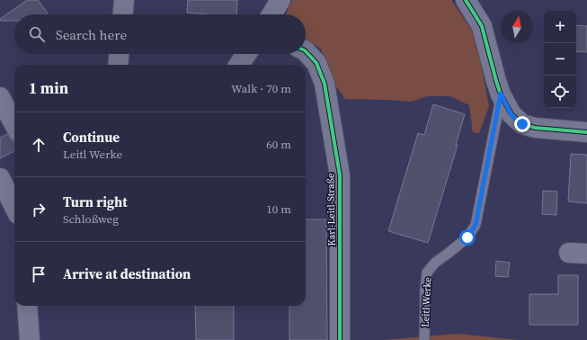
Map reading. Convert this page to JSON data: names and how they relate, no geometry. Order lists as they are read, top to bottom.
{
  "streets": {
    "street": ["Karl-Leitl-Straße"],
    "lane": ["Leitl Werke"]
  },
  "north": "top",
  "page": {
    "map_buttons": ["+", "−"],
    "search": "Search here",
    "heading": ["1 min", "Walk · 70 m"],
    "list": [
      ["Continue", "Leitl Werke", "60 m"],
      ["Turn right", "Schloßweg", "10 m"],
      "Arrive at destination"
    ]
  }
}
